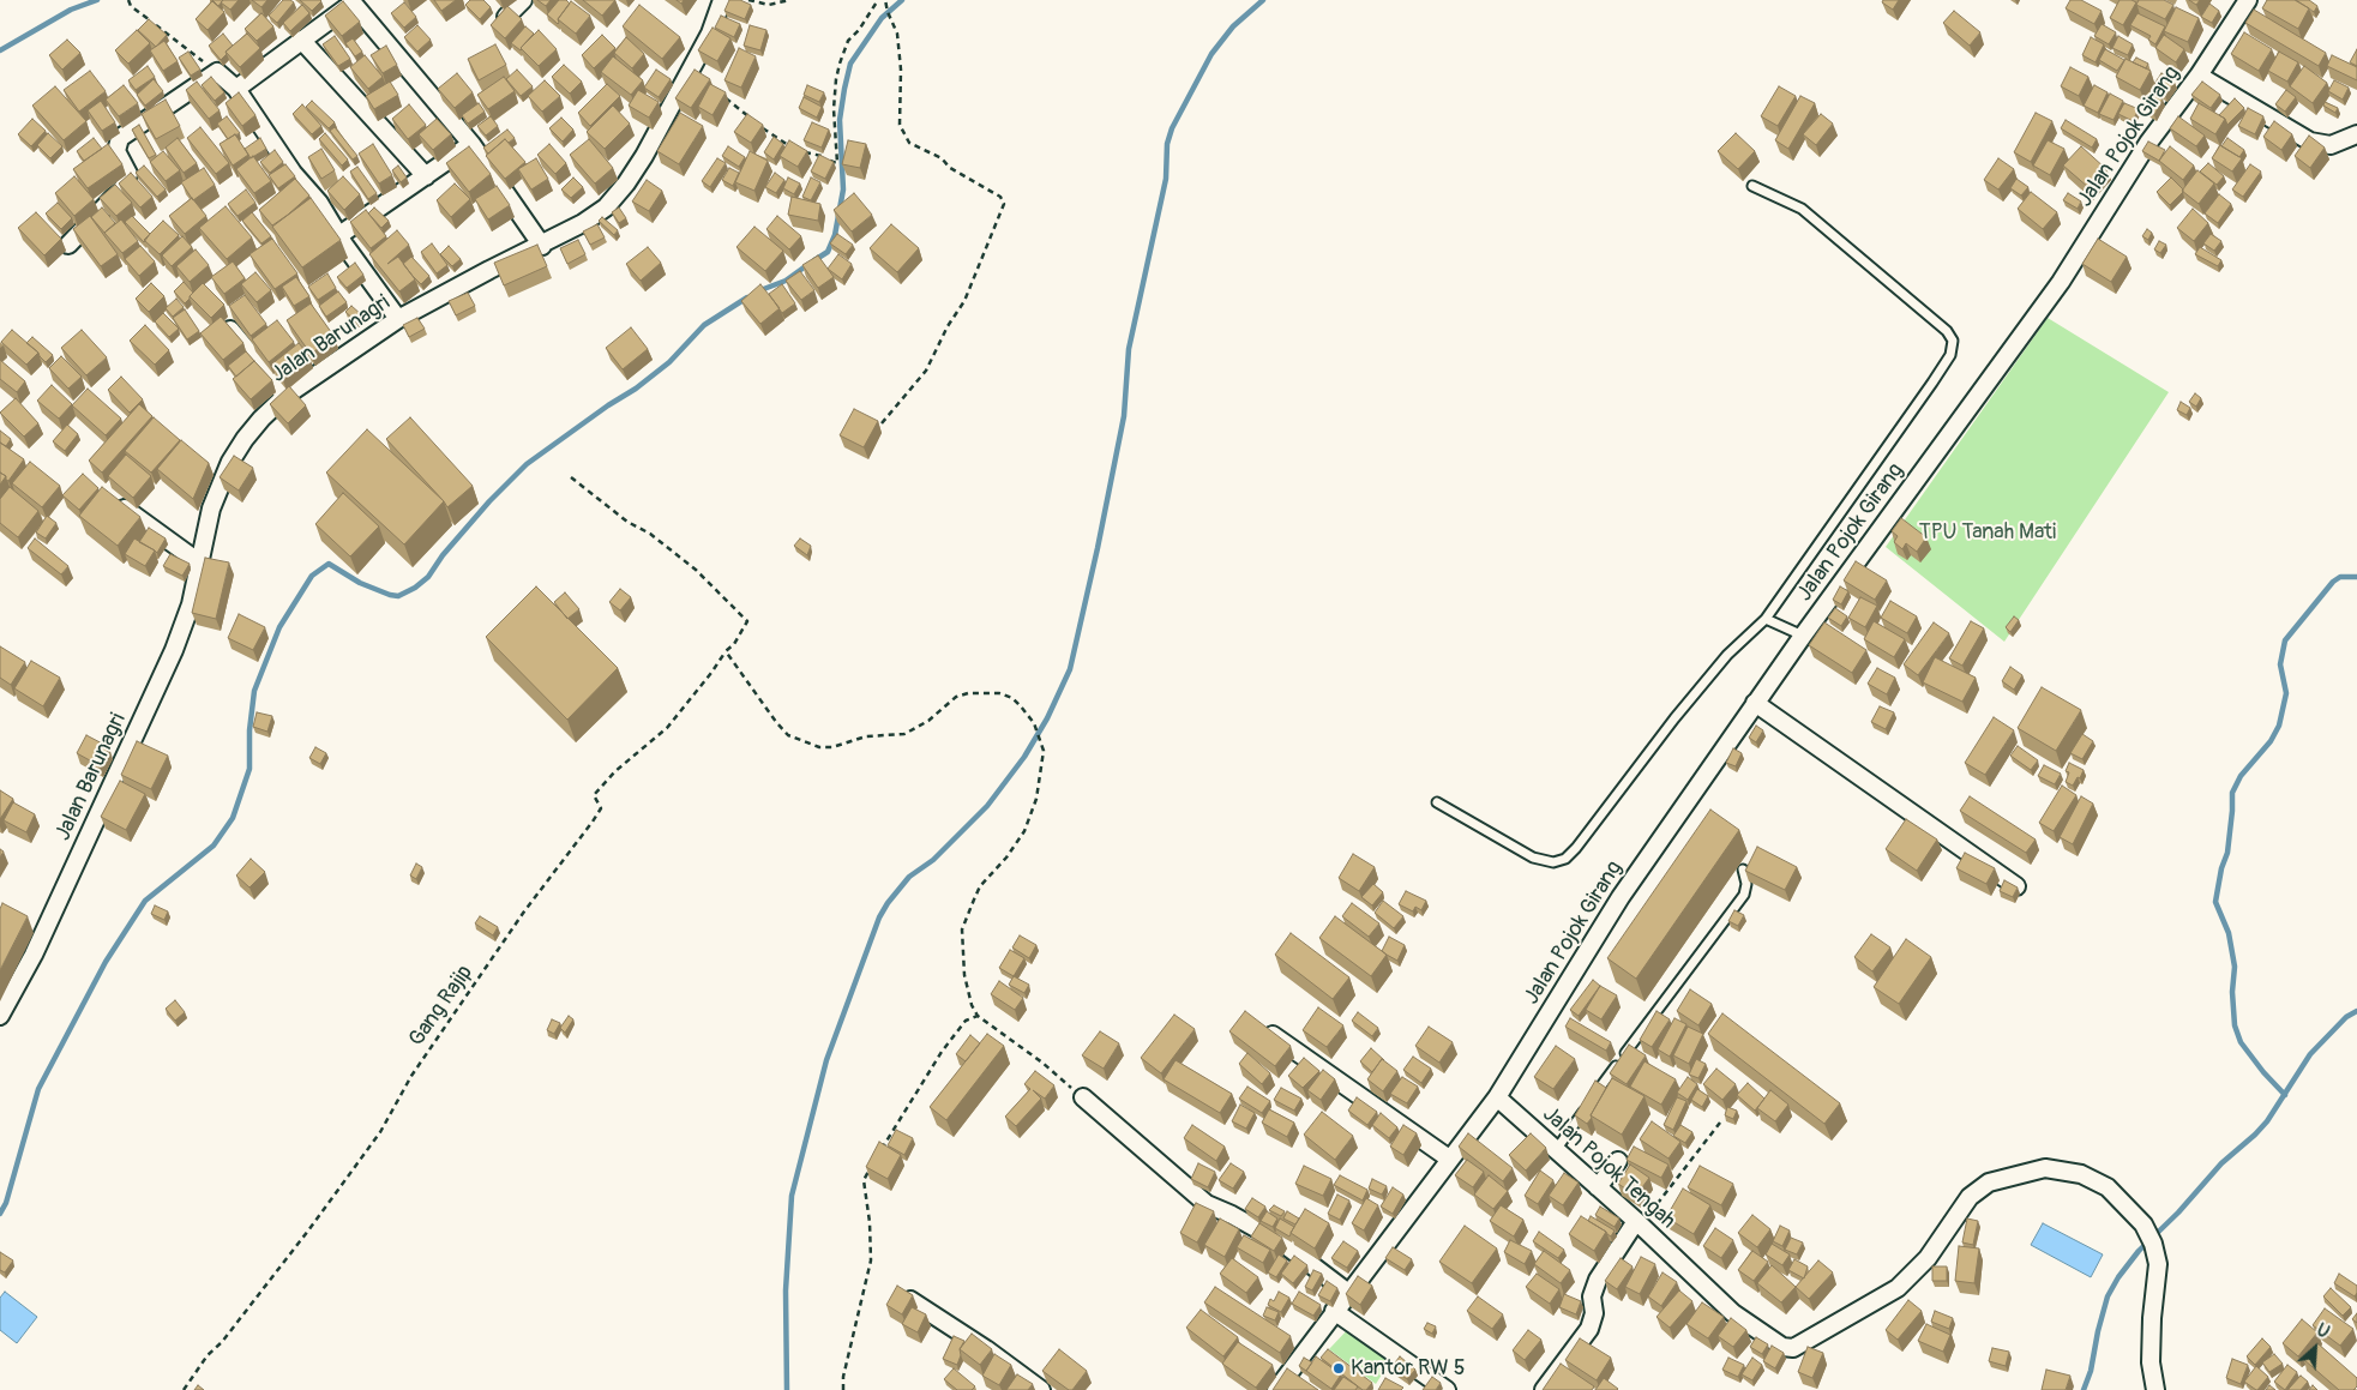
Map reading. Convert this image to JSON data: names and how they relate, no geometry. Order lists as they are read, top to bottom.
{
  "streets": {
    "street": ["Jalan Pojok Girang", "Jalan Barunagri", "Jalan Pojok Tengah"],
    "path": ["Gang Rajip"]
  },
  "crossings": [
    ["Jalan Pojok Girang", "Jalan Pojok Tengah"]
  ],
  "parks": ["TPU Tanah Mati"],
  "places": ["Kantor RW 5"],
  "north": "top right"
}
